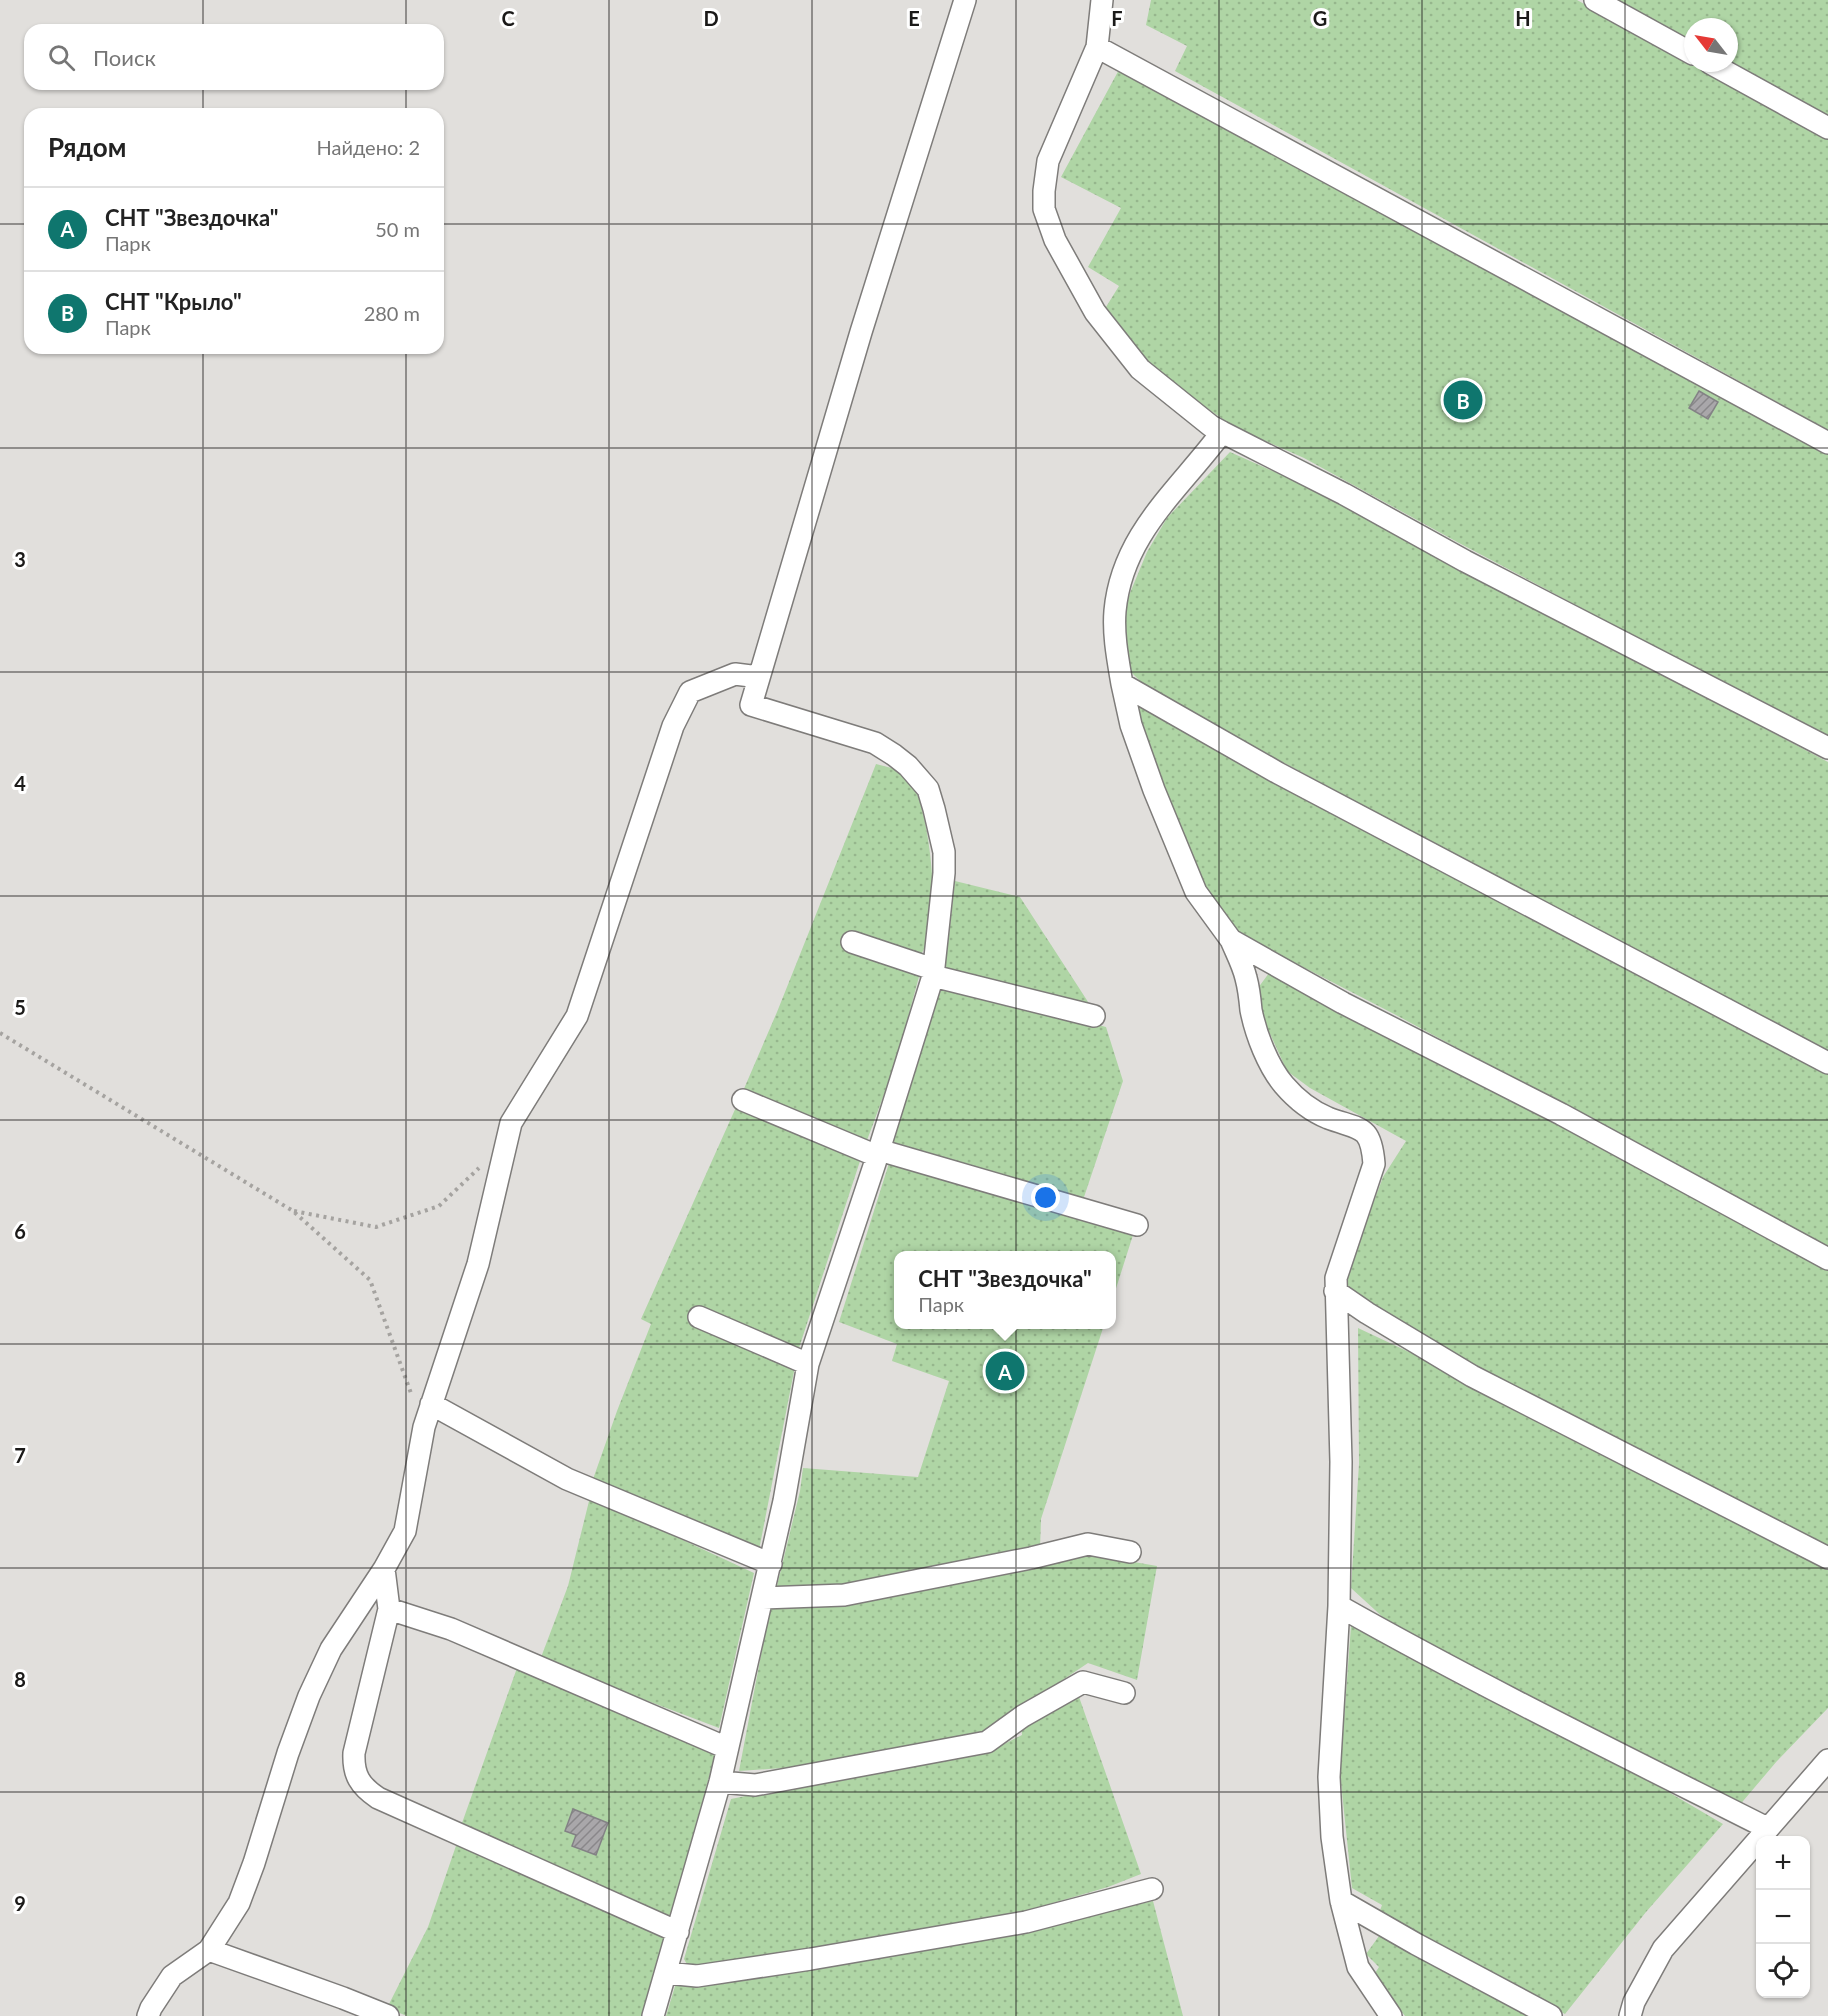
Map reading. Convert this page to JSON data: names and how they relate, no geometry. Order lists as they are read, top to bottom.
{
  "north": "top left",
  "page": {
    "search": "Поиск",
    "heading": ["Рядом", "Найдено: 2"],
    "list": [
      {
        "mark": "A",
        "name": "СНТ \"Звездочка\"",
        "note": "Парк",
        "value": "50 m"
      },
      {
        "mark": "B",
        "name": "СНТ \"Крыло\"",
        "note": "Парк",
        "value": "280 m"
      }
    ],
    "pins": ["B", "A"],
    "popup": ["СНТ \"Звездочка\"", "Парк"],
    "map_buttons": ["+", "−"]
  },
  "grid": {
    "columns": [
      "C",
      "D",
      "E",
      "F",
      "G",
      "H"
    ],
    "rows": [
      "3",
      "4",
      "5",
      "6",
      "7",
      "8",
      "9"
    ]
  }
}
